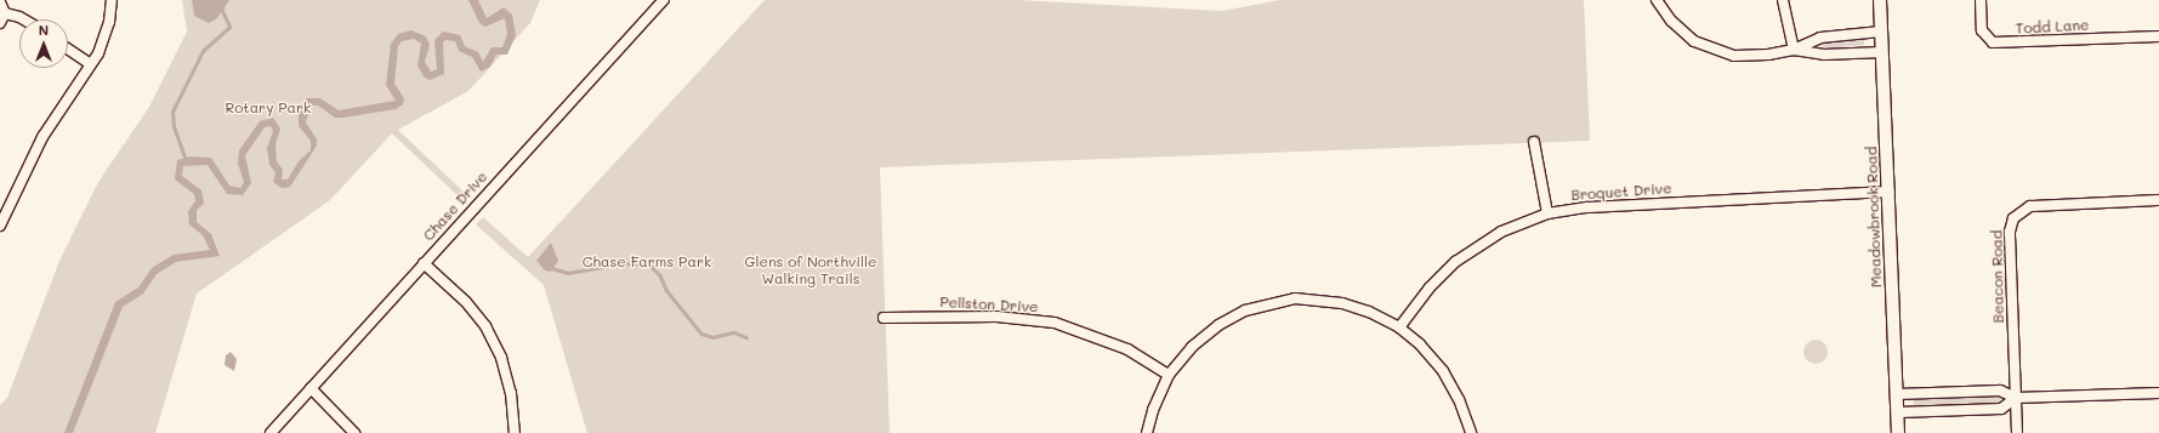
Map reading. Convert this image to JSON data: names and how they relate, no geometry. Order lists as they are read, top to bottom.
{
  "streets": {
    "street": [
      "Todd Lane",
      "Broquet Drive",
      "Chase Drive",
      "Meadowbrook Road",
      "Beacon Road",
      "Pellston Drive"
    ]
  },
  "crossings": [
    ["Broquet Drive", "Meadowbrook Road"]
  ],
  "parks": ["Rotary Park", "Chase Farms Park", "Glens of Northville Walking Trails"],
  "north": "top"
}
